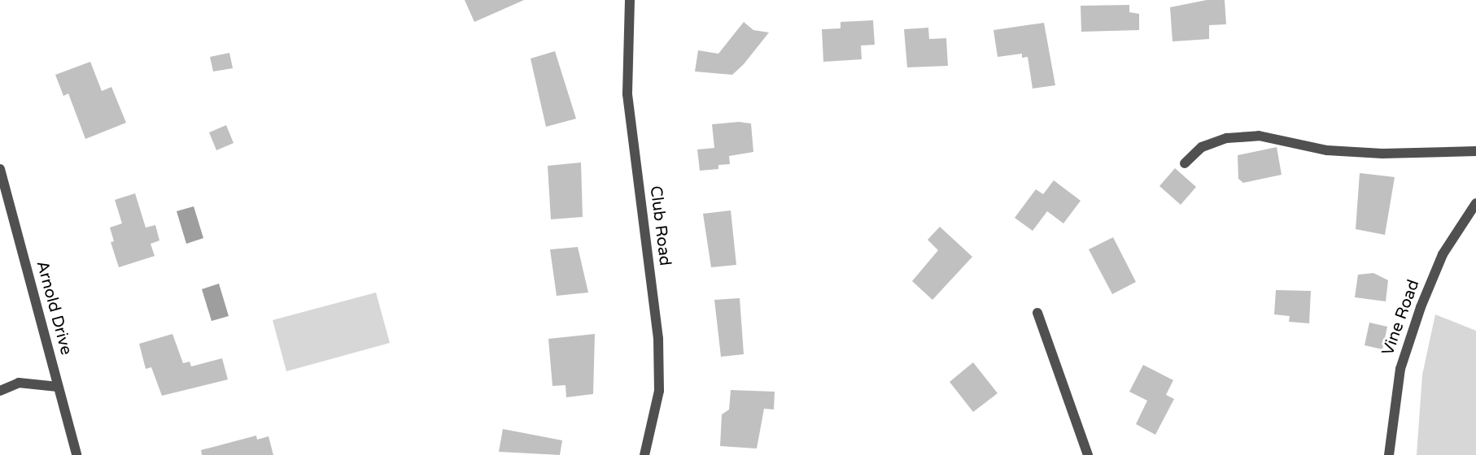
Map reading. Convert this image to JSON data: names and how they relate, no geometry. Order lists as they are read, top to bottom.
{
  "streets": {
    "street": ["Club Road", "Arnold Drive", "Vine Road"]
  }
}
